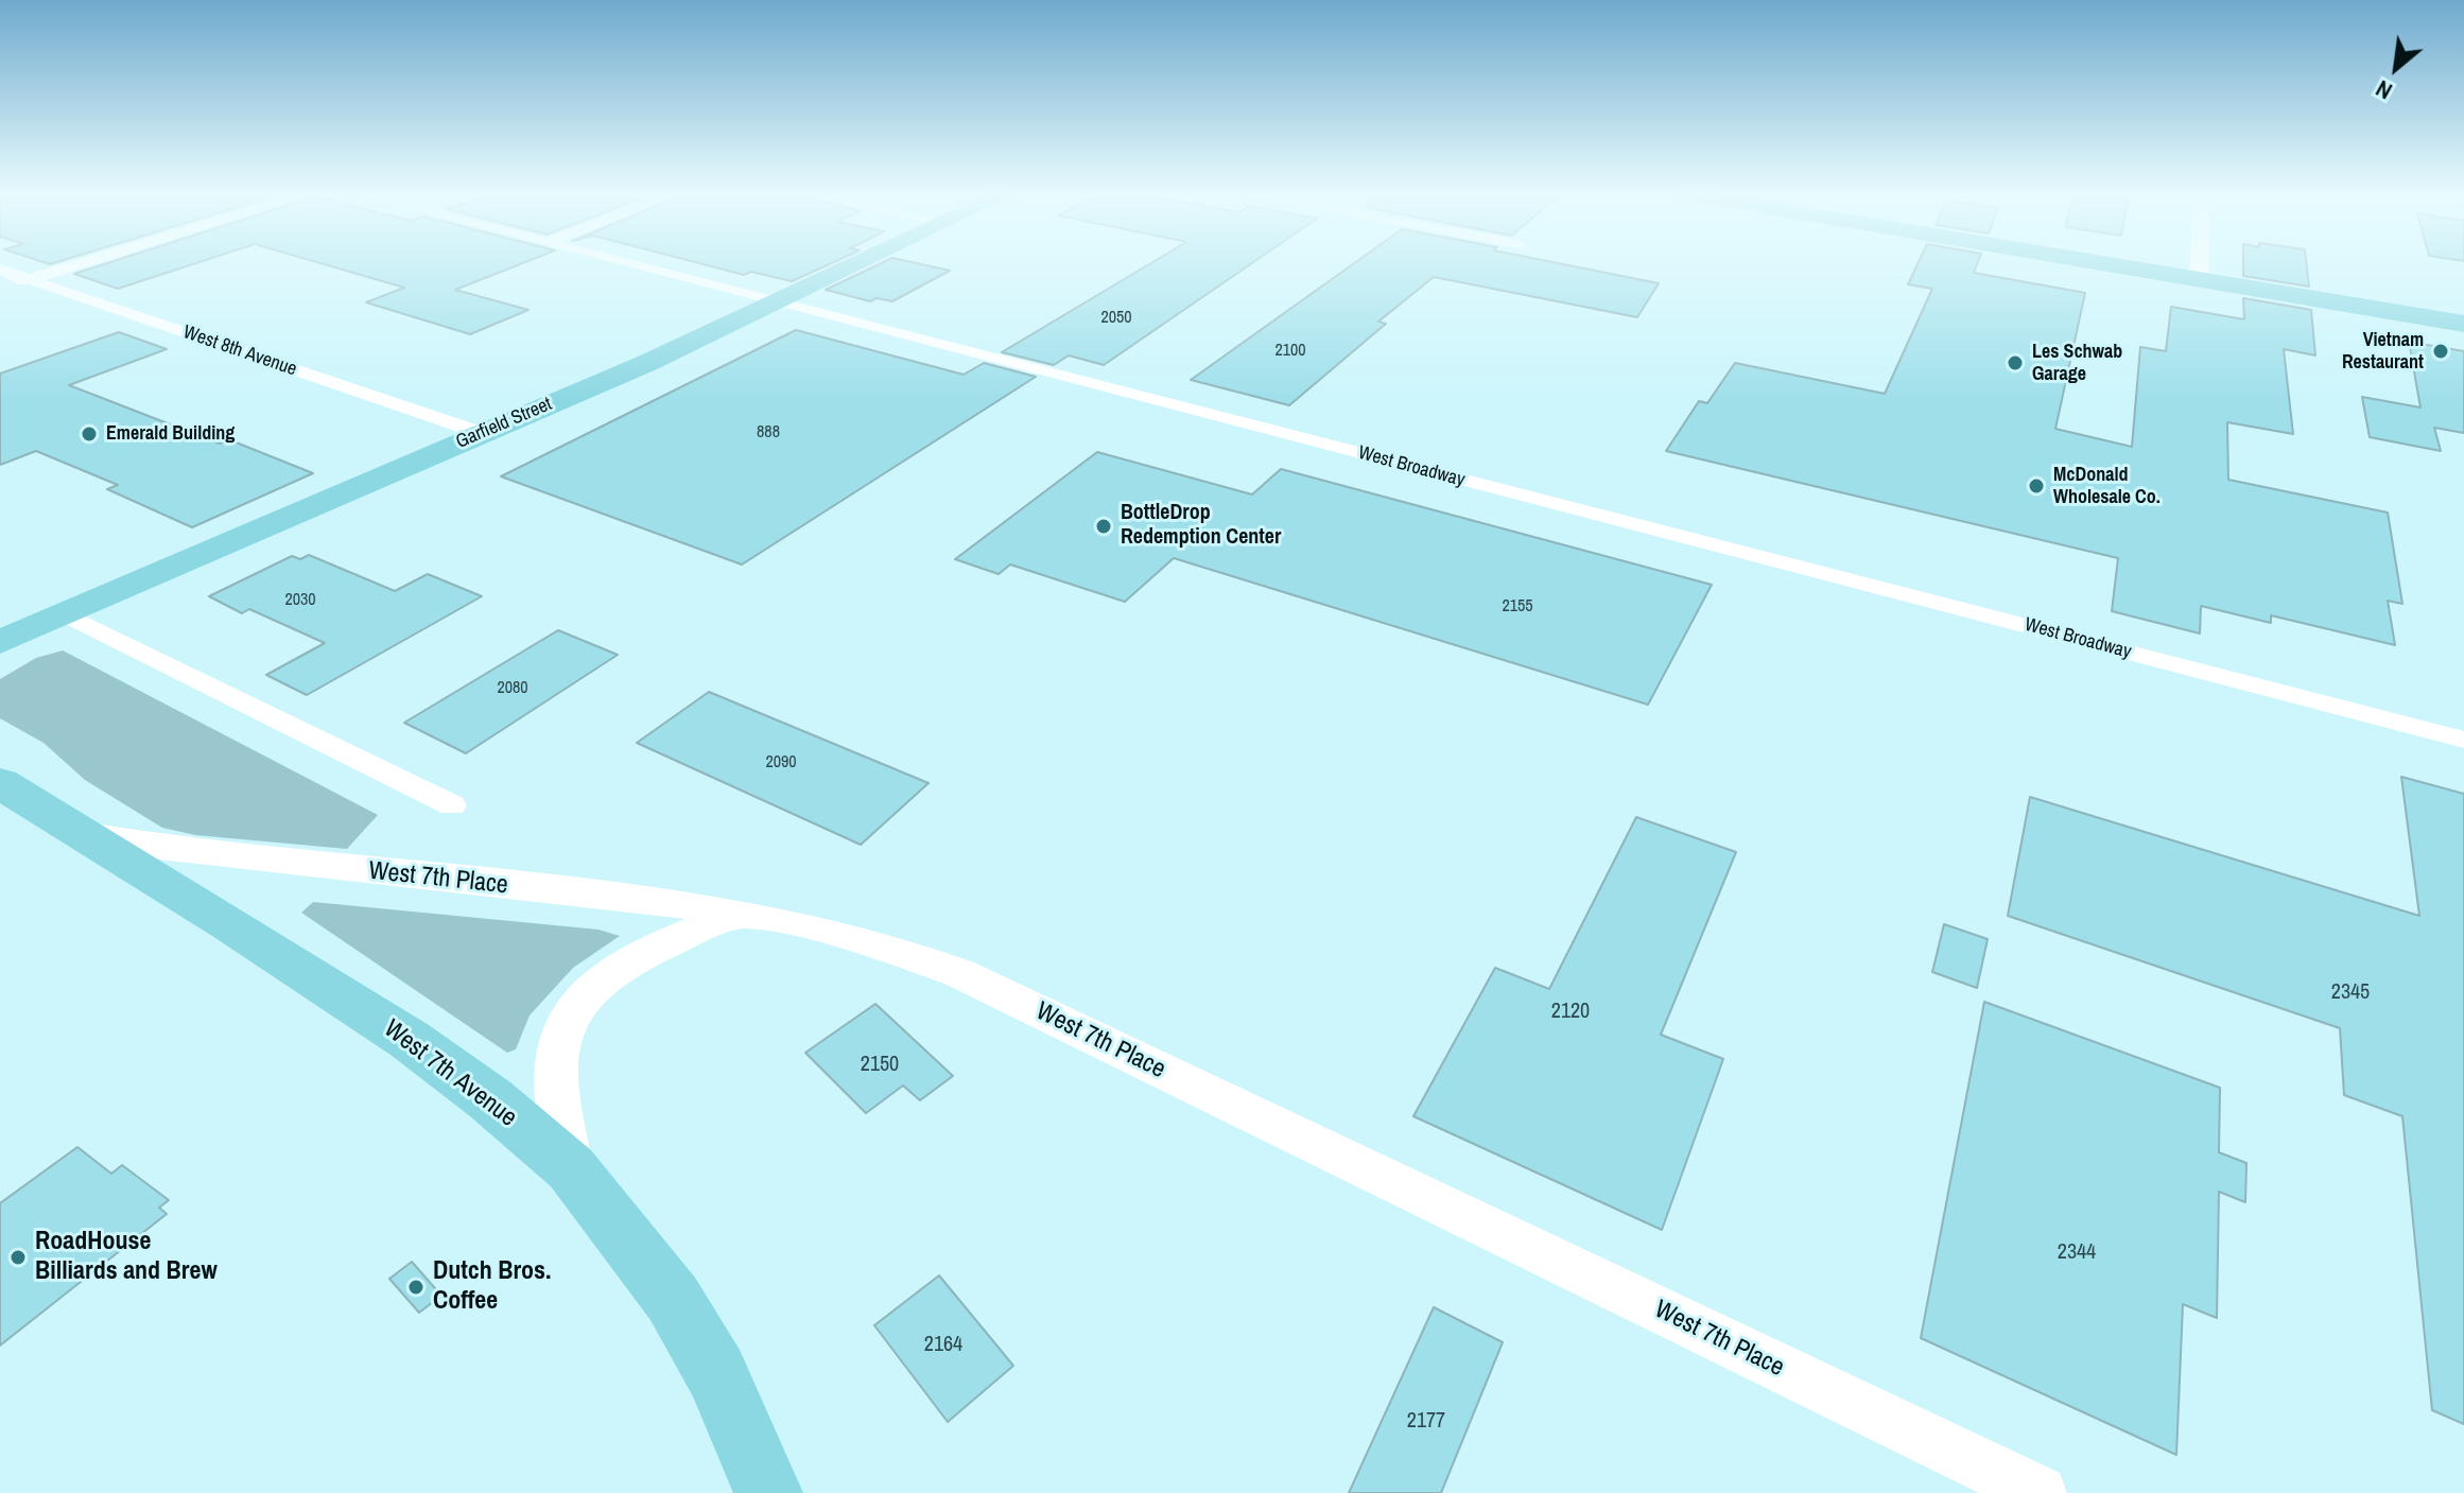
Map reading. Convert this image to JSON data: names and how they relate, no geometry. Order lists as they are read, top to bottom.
{
  "streets": {
    "main road": ["Garfield Street", "West 7th Avenue"],
    "street": ["West 8th Avenue", "West Broadway", "West 7th Place"]
  },
  "crossings": [
    ["West 8th Avenue", "Garfield Street"],
    ["Garfield Street", "West Broadway"],
    ["West 7th Place", "West 7th Avenue"]
  ],
  "places": [
    "Vietnam Restaurant",
    "Les Schwab Garage",
    "Emerald Building",
    "McDonald Wholesale Co.",
    "BottleDrop Redemption Center",
    "RoadHouse Billiards and Brew",
    "Dutch Bros. Coffee"
  ],
  "house_numbers": [
    "2050",
    "2100",
    "888",
    "2030",
    "2155",
    "2080",
    "2090",
    "2345",
    "2120",
    "2150",
    "2344",
    "2164",
    "2177"
  ],
  "north": "bottom left"
}
